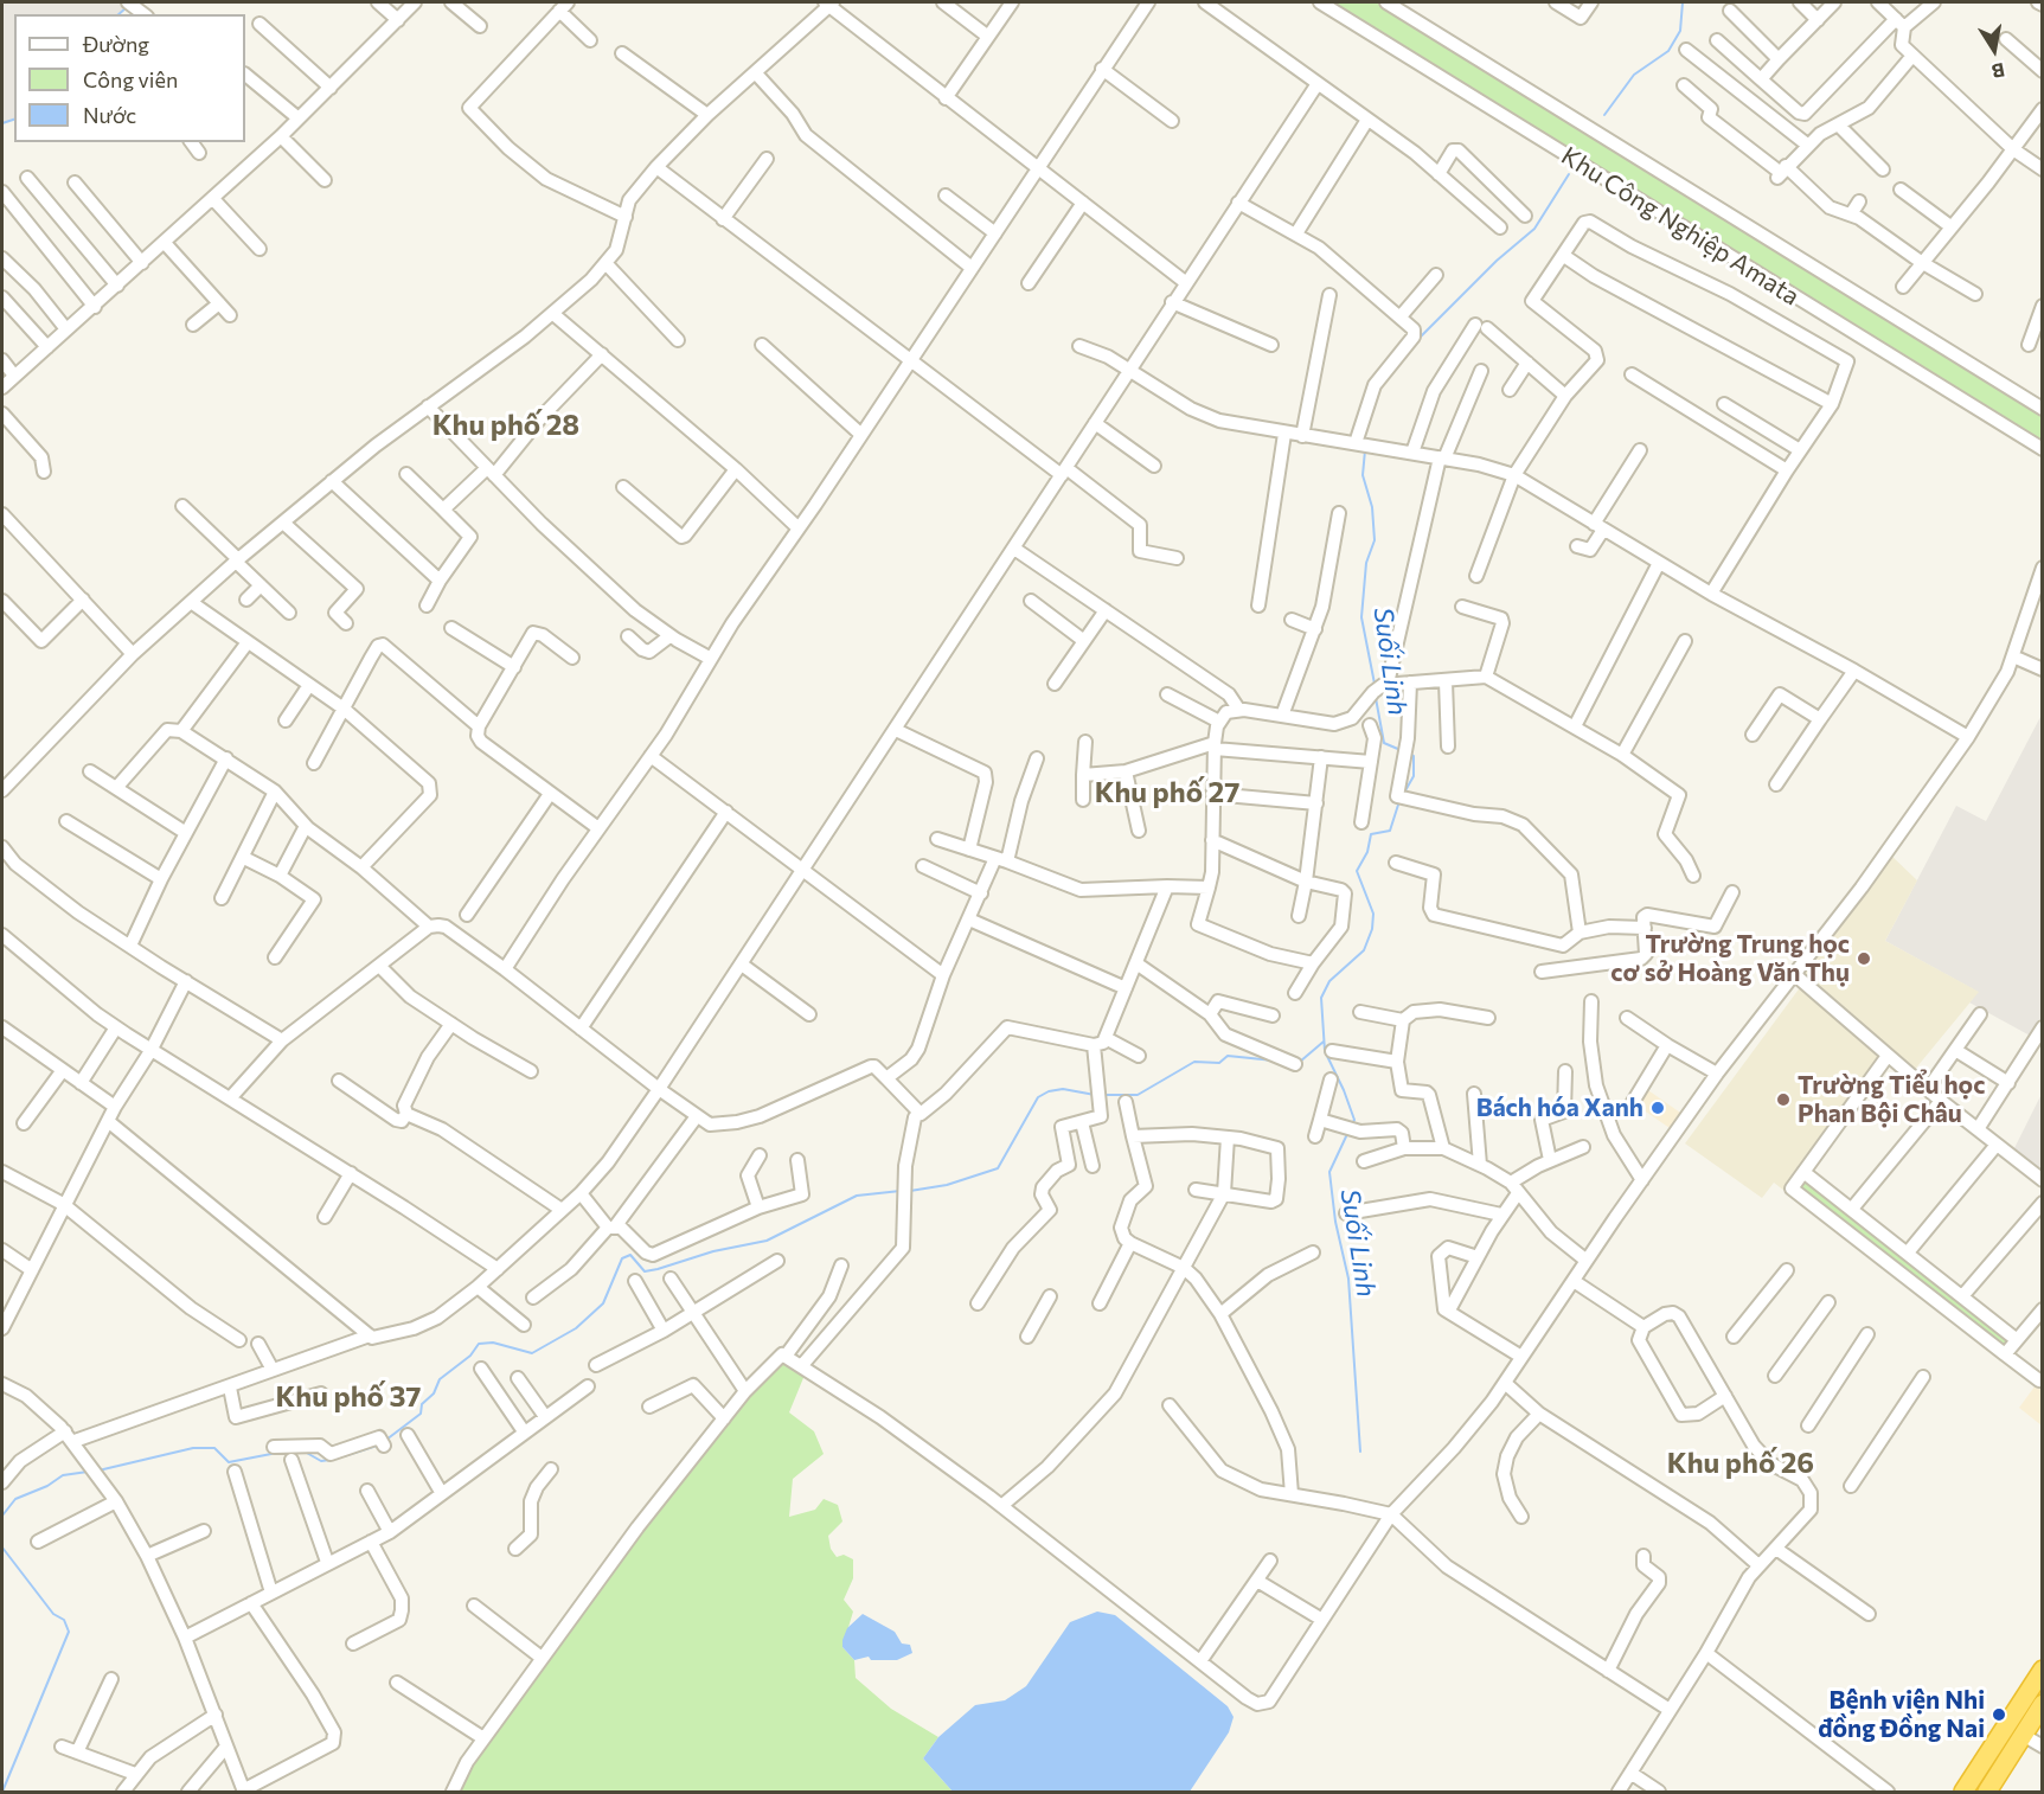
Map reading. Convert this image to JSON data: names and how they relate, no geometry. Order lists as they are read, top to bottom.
{
  "streets": {
    "street": ["Khu Công Nghiệp Amata"]
  },
  "districts": [
    "Khu phố 28",
    "Khu phố 27",
    "Khu phố 37",
    "Khu phố 26"
  ],
  "water": ["Suối Linh"],
  "places": [
    "Trường Trung học cơ sở Hoàng Văn Thụ",
    "Trường Tiểu học Phan Bội Châu",
    "Bách hóa Xanh",
    "Bệnh viện Nhi đồng Đồng Nai"
  ],
  "legend": ["Đường", "Công viên", "Nước"],
  "north": "bottom"
}
